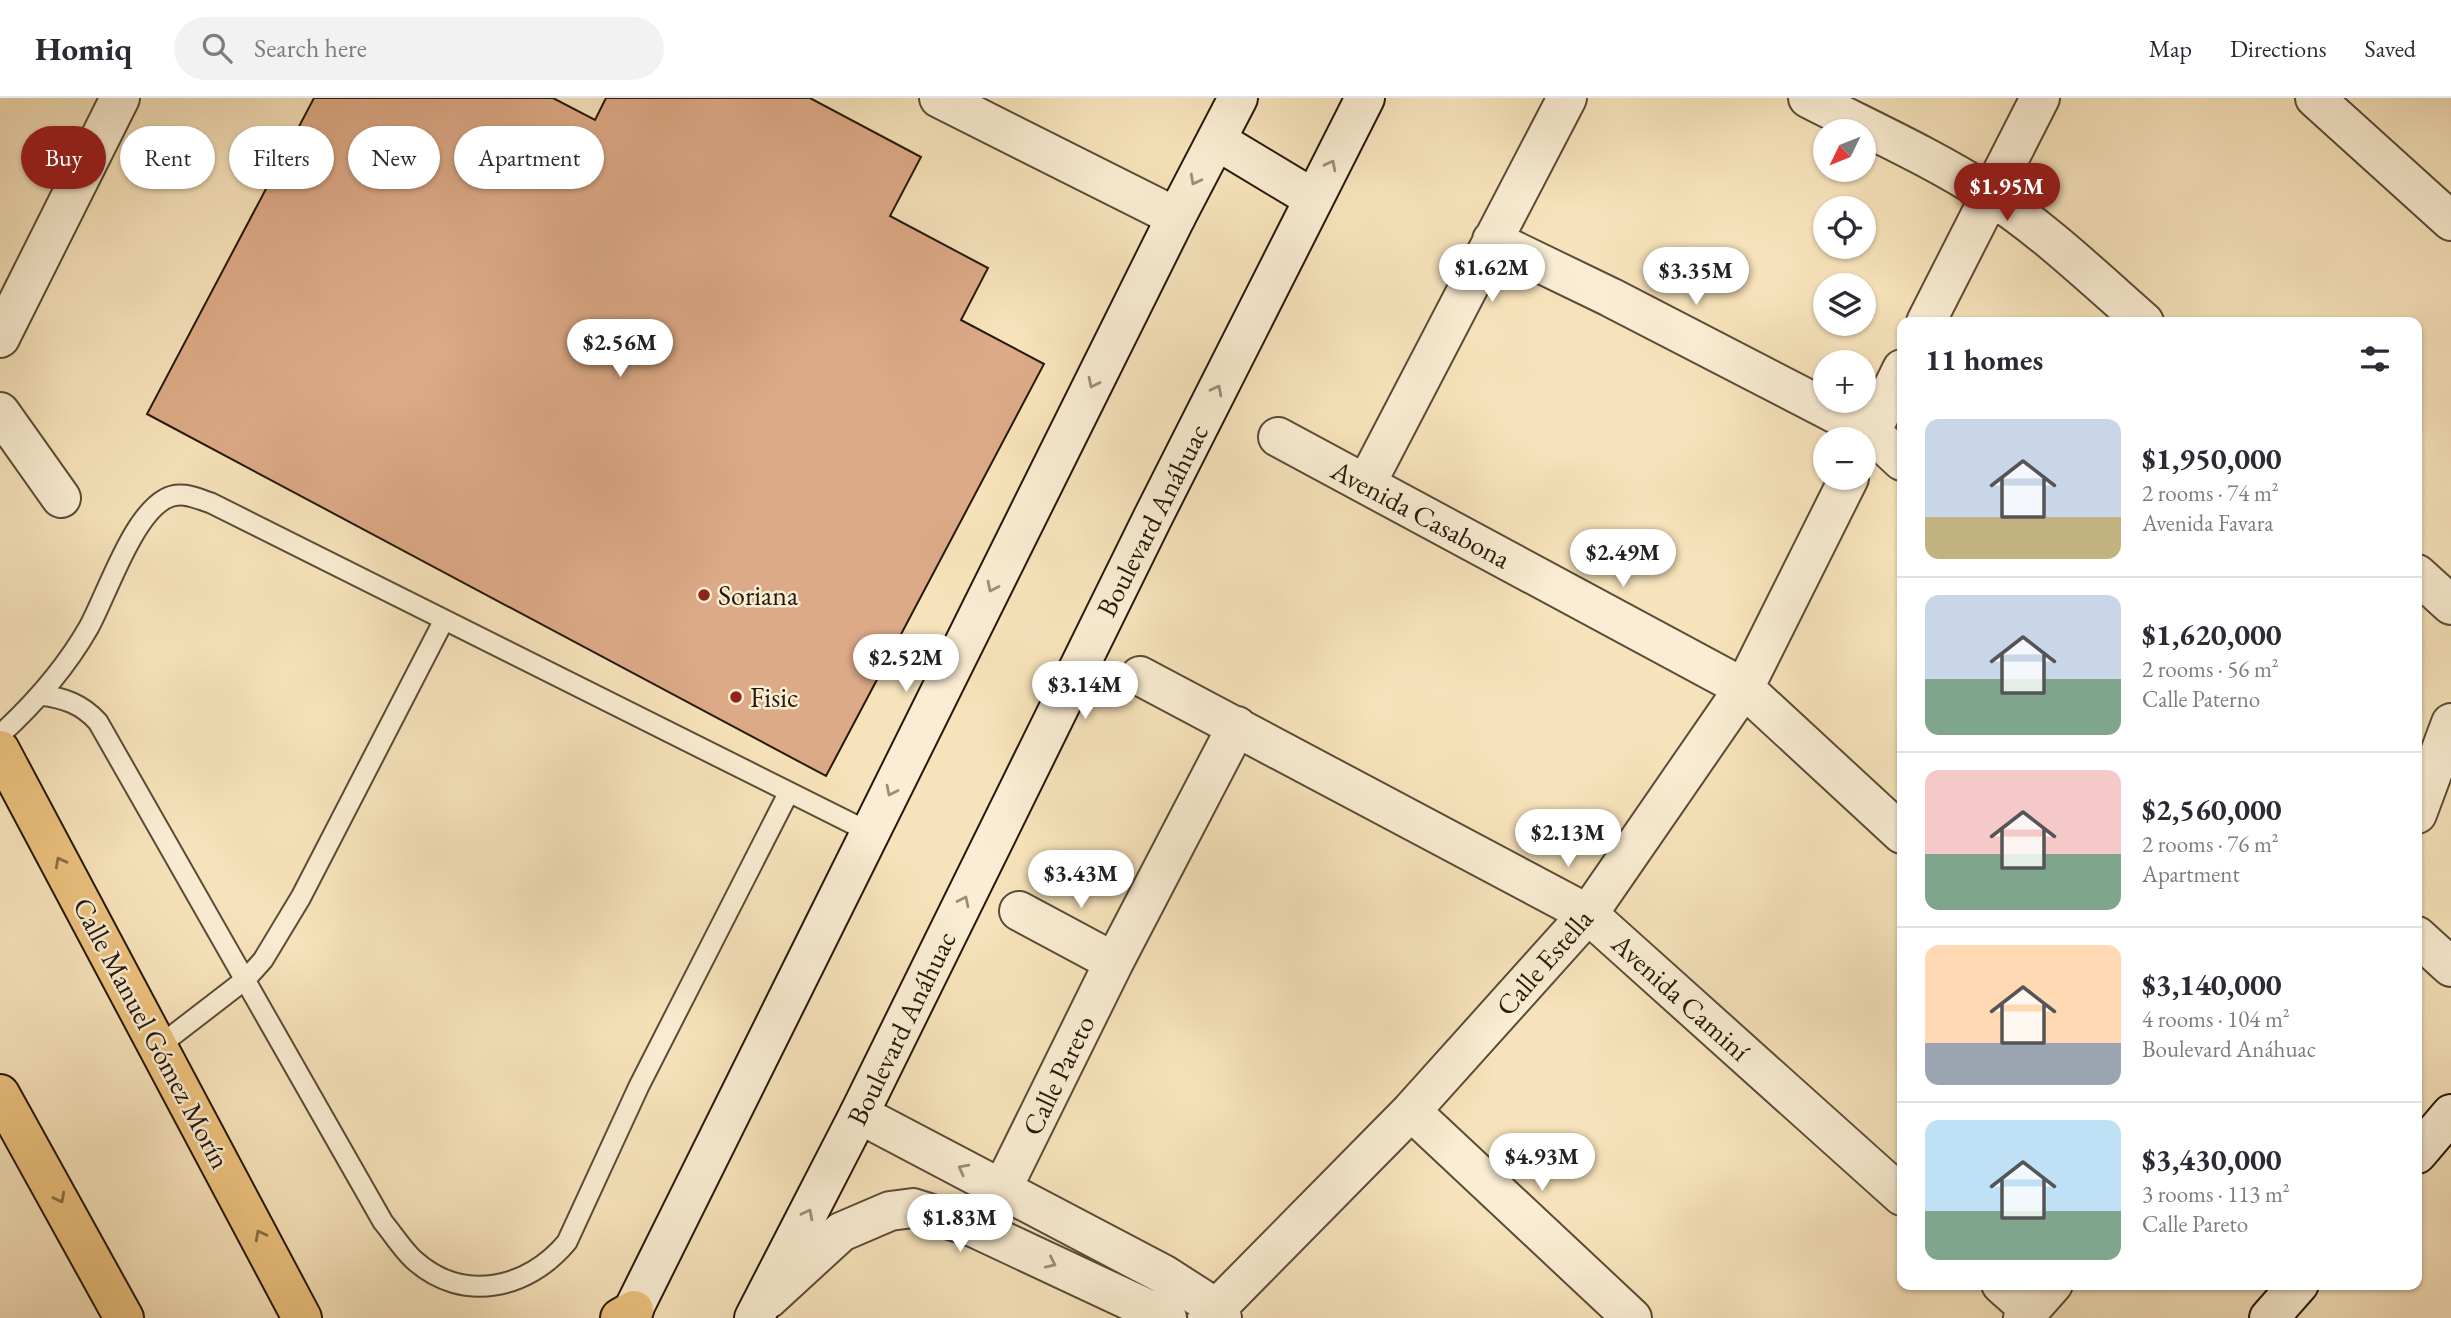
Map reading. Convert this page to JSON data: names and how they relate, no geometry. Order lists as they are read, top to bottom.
{
  "streets": {
    "main road": ["Calle Manuel Gómez Morín"],
    "street": [
      "Avenida Casabona",
      "Boulevard Anáhuac",
      "Calle Estella",
      "Avenida Caminí",
      "Calle Pareto"
    ]
  },
  "crossings": [
    ["Avenida Casabona", "Calle Estella"],
    ["Calle Estella", "Avenida Caminí"],
    ["Avenida Caminí", "Calle Pareto"]
  ],
  "places": ["Soriana", "Fisic"],
  "north": "bottom left",
  "page": {
    "header": "Homiq",
    "search": "Search here",
    "nav": ["Map", "Directions", "Saved"],
    "map_buttons": ["+", "−"],
    "chip": [
      "Buy",
      "Rent",
      "Filters",
      "New",
      "Apartment"
    ],
    "price": [
      "$1.95M",
      "$1.62M",
      "$3.35M",
      "$2.56M",
      "$2.49M",
      "$2.52M",
      "$3.14M",
      "$2.13M",
      "$3.43M",
      "$4.93M",
      "$1.83M"
    ],
    "heading": "11 homes",
    "list": [
      {
        "name": "$1,950,000",
        "note": "2 rooms · 74 m² · Avenida Favara"
      },
      {
        "name": "$1,620,000",
        "note": "2 rooms · 56 m² · Calle Paterno"
      },
      {
        "name": "$2,560,000",
        "note": "2 rooms · 76 m² · Apartment"
      },
      {
        "name": "$3,140,000",
        "note": "4 rooms · 104 m² · Boulevard Anáhuac"
      },
      {
        "name": "$3,430,000",
        "note": "3 rooms · 113 m² · Calle Pareto"
      }
    ]
  }
}
